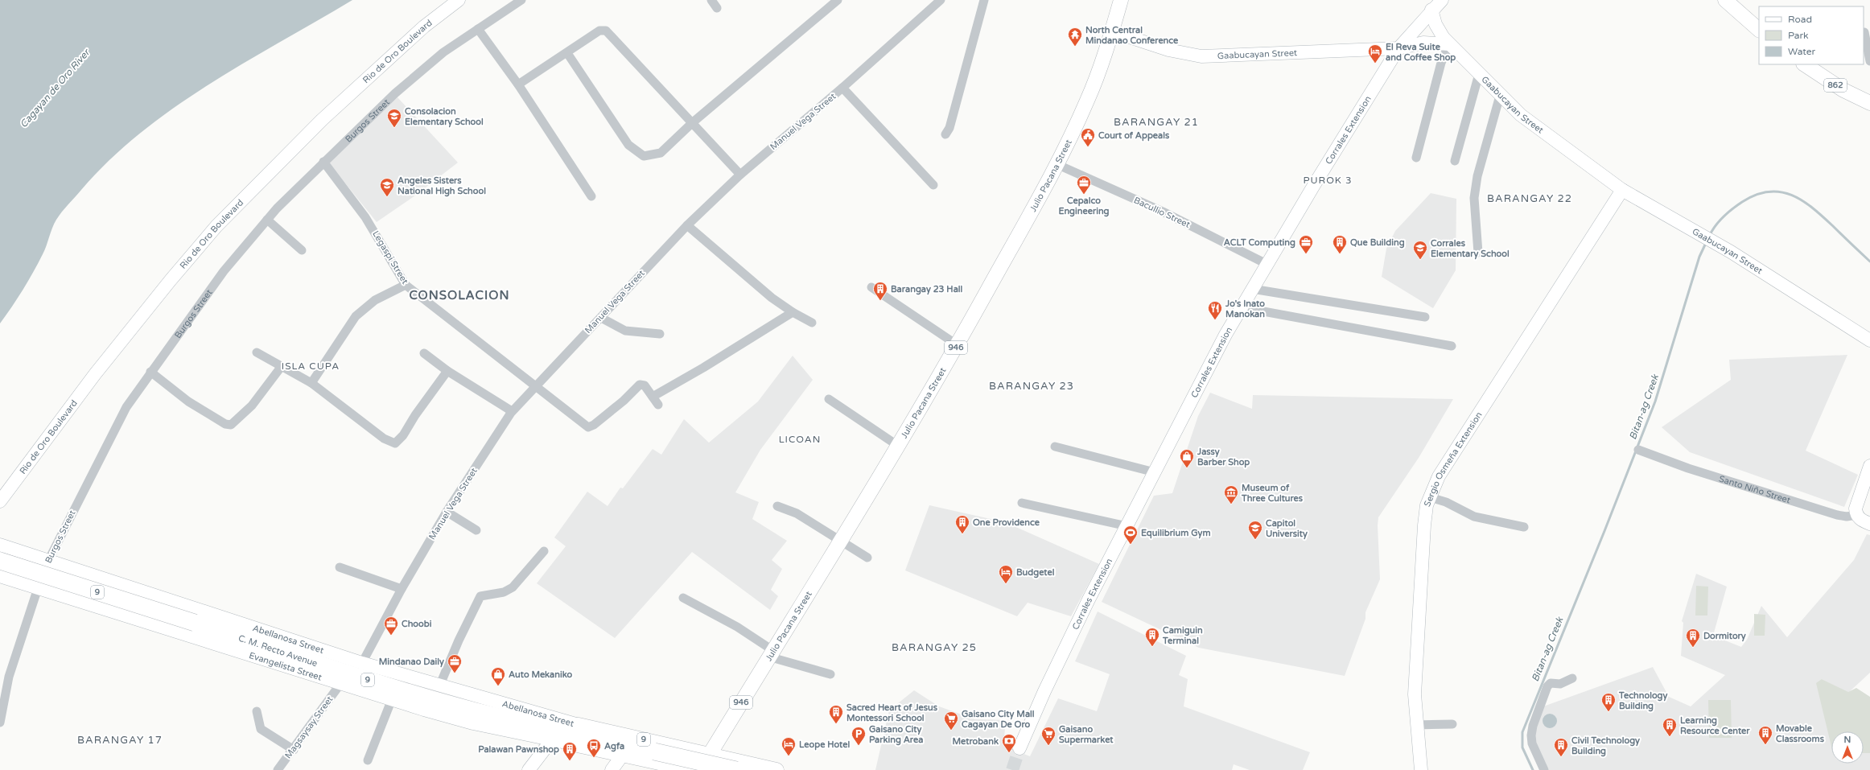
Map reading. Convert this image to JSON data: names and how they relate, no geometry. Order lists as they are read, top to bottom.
{
  "streets": {
    "highway": ["9", "C. M. Recto Avenue"],
    "main road": ["862", "Julio Pacana Street", "946"],
    "street": [
      "Rio de Oro Boulevard",
      "Gaabucayan Street",
      "Burgos Street",
      "Manuel Vega Street",
      "Corrales Extension",
      "Bacullio Street",
      "Legaspi Street",
      "Sergio Osmeña Extension",
      "Santo Niño Street",
      "Abellanosa Street",
      "Evangelista Street",
      "Magsaysay Street"
    ]
  },
  "crossings": [
    ["Gaabucayan Street", "Corrales Extension"],
    ["Gaabucayan Street", "Julio Pacana Street"],
    ["Gaabucayan Street", "Sergio Osmeña Extension"],
    ["Burgos Street", "Legaspi Street"],
    ["Burgos Street", "Abellanosa Street"],
    ["Burgos Street", "Evangelista Street"],
    ["Manuel Vega Street", "Legaspi Street"],
    ["Manuel Vega Street", "Abellanosa Street"],
    ["Corrales Extension", "Bacullio Street"],
    ["Julio Pacana Street", "Bacullio Street"],
    ["Julio Pacana Street", "9"],
    ["9", "Abellanosa Street"],
    ["9", "C. M. Recto Avenue"],
    ["9", "Evangelista Street"],
    ["C. M. Recto Avenue", "Evangelista Street"],
    ["Evangelista Street", "Magsaysay Street"]
  ],
  "districts": [
    "BARANGAY 21",
    "PUROK 3",
    "BARANGAY 22",
    "CONSOLACION",
    "ISLA CUPA",
    "BARANGAY 23",
    "LICOAN",
    "BARANGAY 25",
    "BARANGAY 17"
  ],
  "water": ["Cagayan de Oro River", "Bitan-ag Creek"],
  "places": {
    "temple": ["North Central Mindanao Conference"],
    "hotel": ["El Reva Suite and Coffee Shop", "Budgetel", "Leope Hotel"],
    "school or university": [
      "Consolacion Elementary School",
      "Angeles Sisters National High School",
      "Corrales Elementary School",
      "Capitol University"
    ],
    "public building": ["Court of Appeals"],
    "office": [
      "Cepalco Engineering",
      "ACLT Computing",
      "Choobi",
      "Mindanao Daily"
    ],
    "building": [
      "Que Building",
      "Barangay 23 Hall",
      "One Providence",
      "Camiguin Terminal",
      "Dormitory",
      "Technology Building",
      "Sacred Heart of Jesus Montessori School",
      "Learning Resource Center",
      "Movable Classrooms",
      "Civil Technology Building",
      "Palawan Pawnshop"
    ],
    "restaurant": ["Jo's Inato Manokan"],
    "shop": ["Jassy Barber Shop", "Auto Mekaniko"],
    "museum": ["Museum of Three Cultures"],
    "sports": ["Equilibrium Gym"],
    "supermarket": ["Gaisano City Mall Cagayan De Oro", "Gaisano Supermarket"],
    "parking": ["Gaisano City Parking Area"],
    "bank": ["Metrobank"],
    "bus stop": ["Agfa"]
  },
  "legend": ["Road", "Park", "Water"],
  "north": "top"
}
